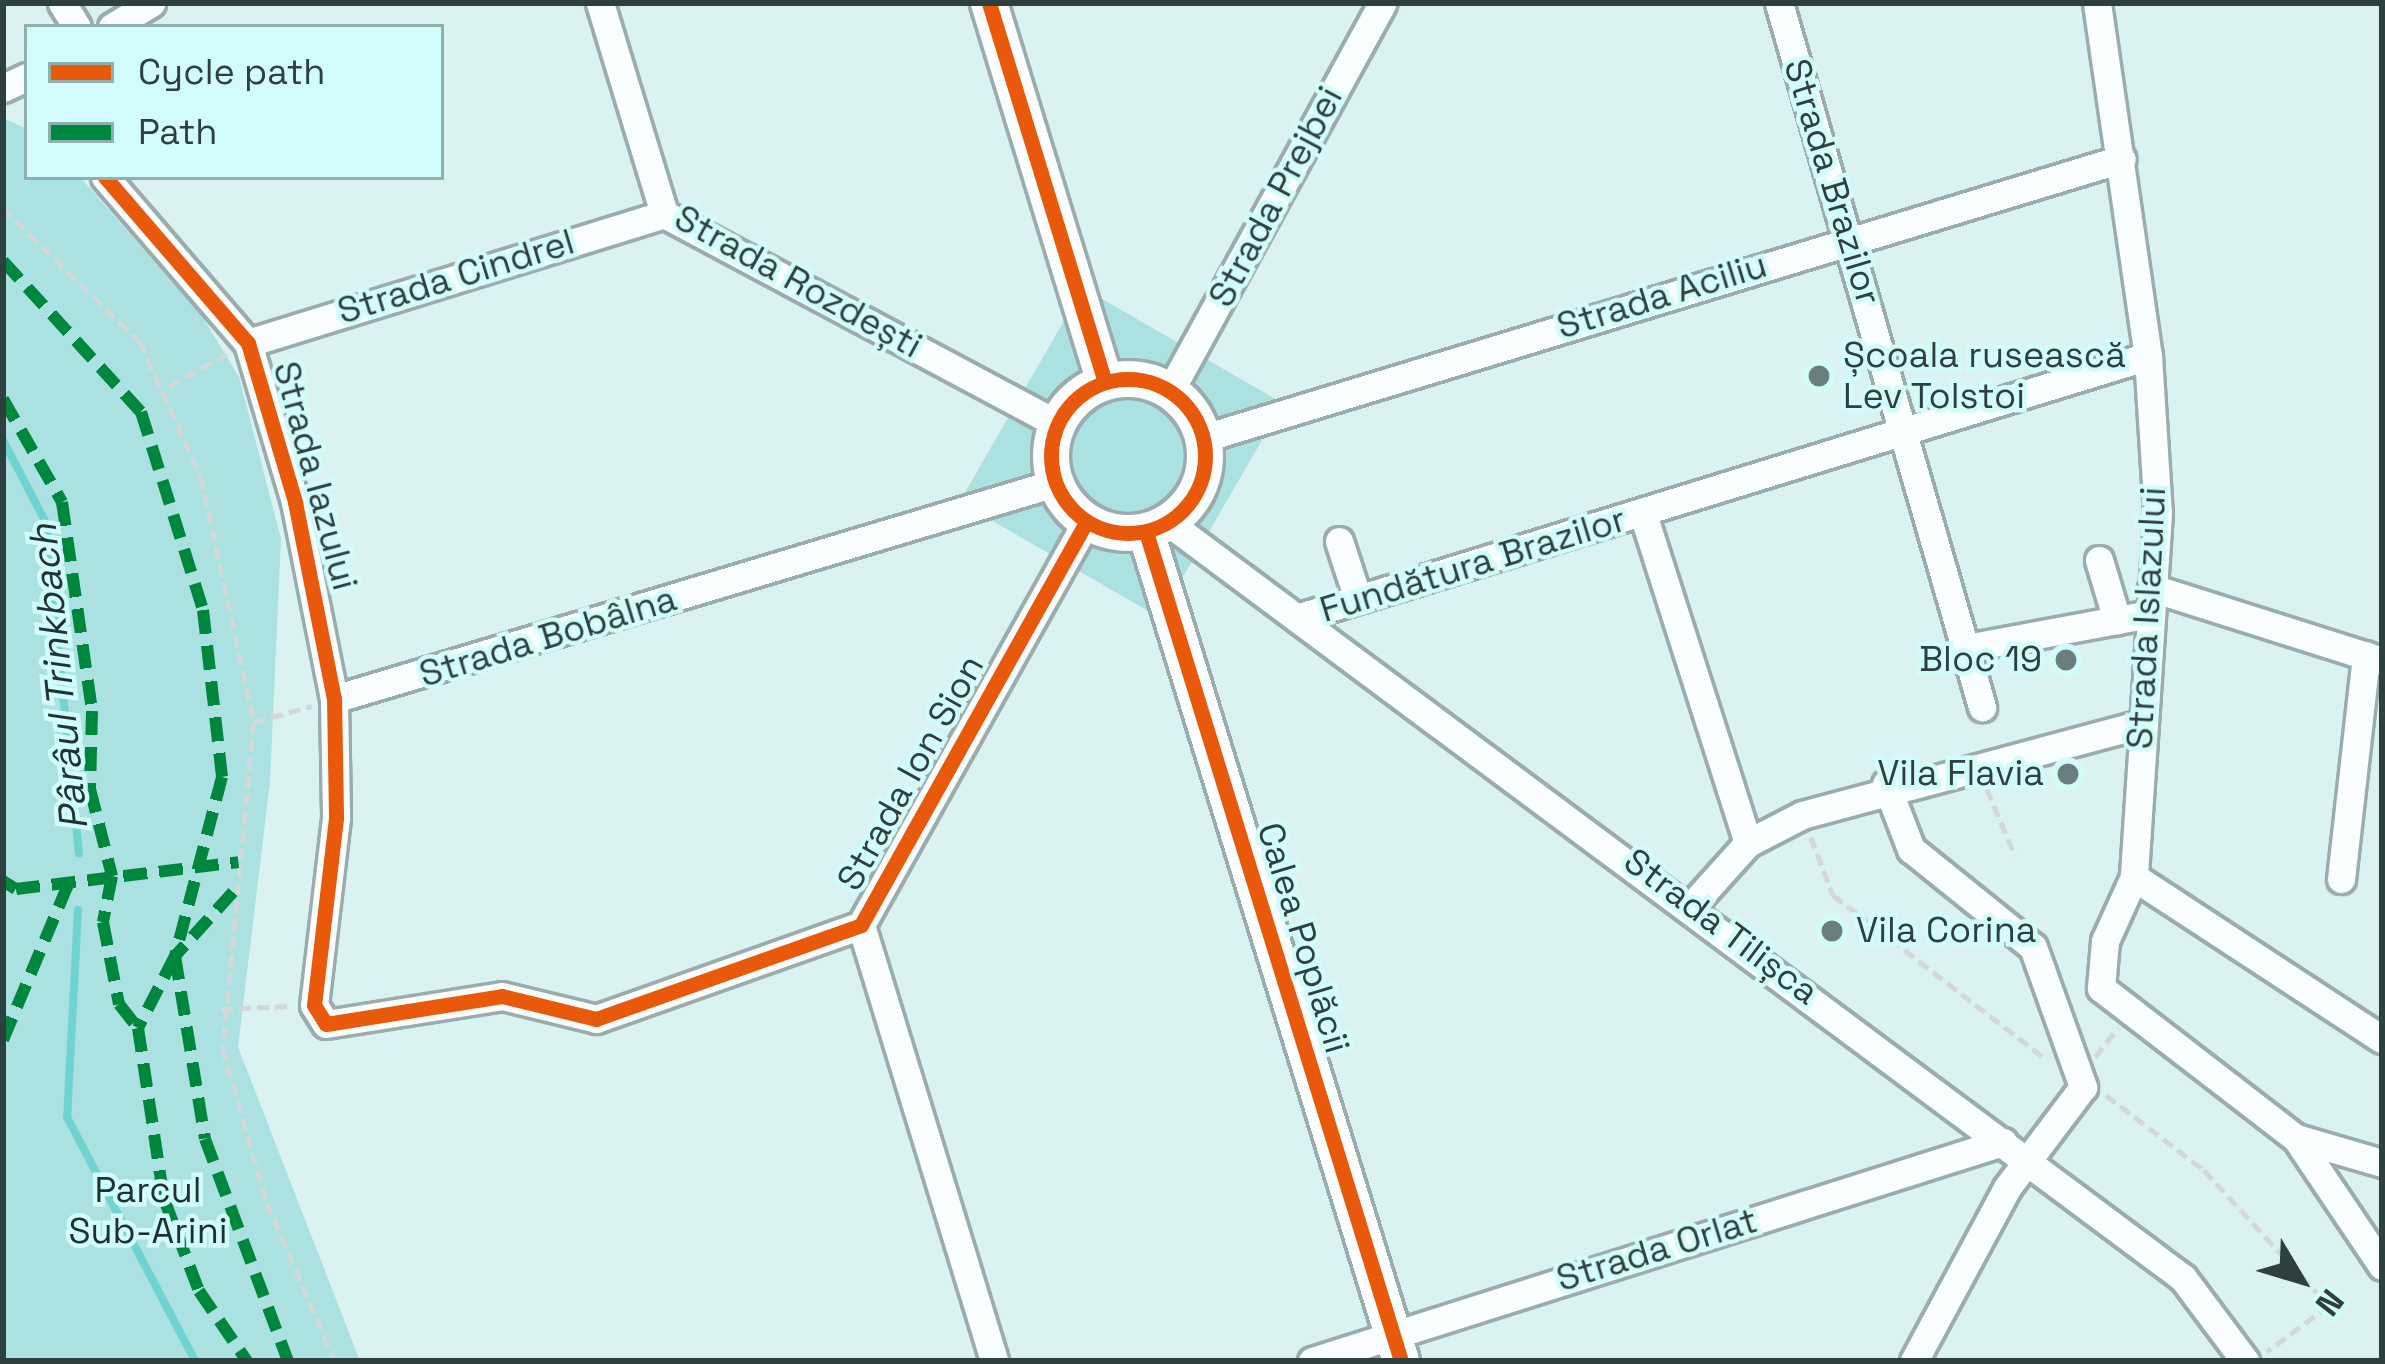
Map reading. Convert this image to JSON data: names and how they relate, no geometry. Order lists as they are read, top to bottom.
{
  "streets": {
    "main road": ["Calea Poplăcii"],
    "street": [
      "Strada Brazilor",
      "Strada Prejbei",
      "Strada Cindrel",
      "Strada Rozdești",
      "Strada Aciliu",
      "Strada Iazului",
      "Fundătura Brazilor",
      "Strada Islazului",
      "Strada Bobâlna",
      "Strada Ion Sion",
      "Strada Tilișca",
      "Strada Orlat"
    ]
  },
  "crossings": [
    ["Strada Brazilor", "Strada Aciliu"],
    ["Strada Brazilor", "Fundătura Brazilor"],
    ["Strada Prejbei", "Strada Rozdești"],
    ["Strada Prejbei", "Strada Aciliu"],
    ["Strada Prejbei", "Strada Bobâlna"],
    ["Strada Prejbei", "Strada Ion Sion"],
    ["Strada Prejbei", "Strada Tilișca"],
    ["Strada Prejbei", "Calea Poplăcii"],
    ["Strada Cindrel", "Strada Rozdești"],
    ["Strada Cindrel", "Strada Iazului"],
    ["Strada Rozdești", "Strada Aciliu"],
    ["Strada Rozdești", "Strada Bobâlna"],
    ["Strada Rozdești", "Strada Ion Sion"],
    ["Strada Rozdești", "Strada Tilișca"],
    ["Strada Rozdești", "Calea Poplăcii"],
    ["Strada Aciliu", "Strada Islazului"],
    ["Strada Aciliu", "Strada Bobâlna"],
    ["Strada Aciliu", "Strada Ion Sion"],
    ["Strada Aciliu", "Strada Tilișca"],
    ["Strada Aciliu", "Calea Poplăcii"],
    ["Strada Iazului", "Strada Bobâlna"],
    ["Fundătura Brazilor", "Strada Islazului"],
    ["Fundătura Brazilor", "Strada Tilișca"],
    ["Strada Bobâlna", "Strada Ion Sion"],
    ["Strada Bobâlna", "Strada Tilișca"],
    ["Strada Bobâlna", "Calea Poplăcii"],
    ["Strada Ion Sion", "Strada Tilișca"],
    ["Strada Ion Sion", "Calea Poplăcii"],
    ["Strada Tilișca", "Calea Poplăcii"],
    ["Strada Tilișca", "Strada Orlat"],
    ["Calea Poplăcii", "Strada Orlat"]
  ],
  "water": ["Pârâul Trinkbach"],
  "parks": ["Parcul Sub-Arini"],
  "places": [
    "Școala rusească Lev Tolstoi",
    "Bloc 19",
    "Vila Flavia",
    "Vila Corina"
  ],
  "legend": ["Cycle path", "Path"],
  "north": "bottom right"
}
